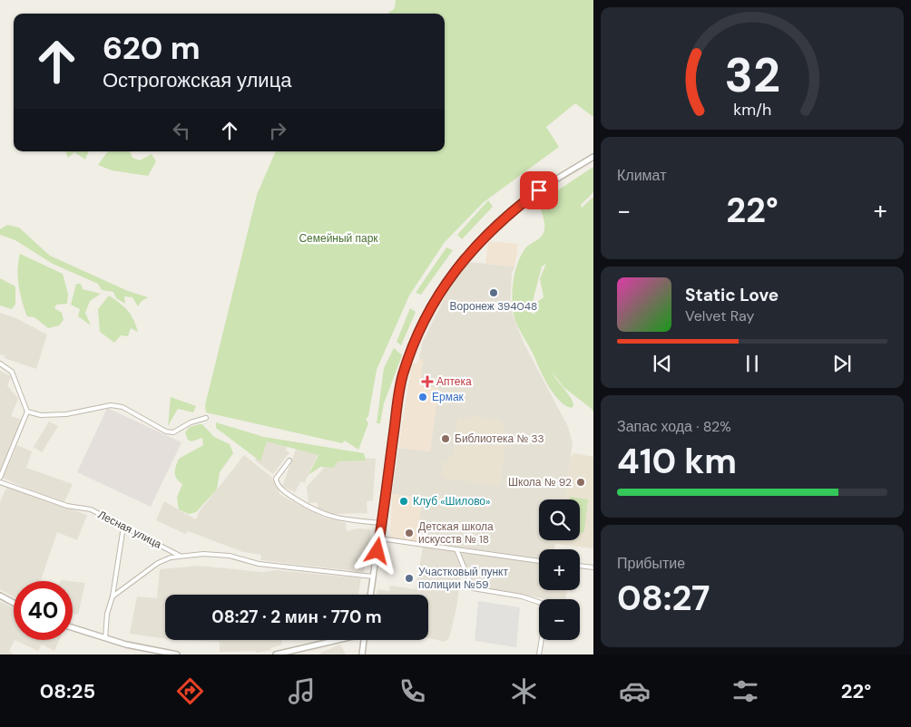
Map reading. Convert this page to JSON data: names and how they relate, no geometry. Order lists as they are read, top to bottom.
{
  "streets": {
    "street": ["Лесная улица"]
  },
  "parks": ["Семейный парк"],
  "places": {
    "other": [
      "Воронеж 394048",
      "Ермак",
      "Библиотека № 33",
      "Школа № 92",
      "Клуб «Шилово»",
      "Детская школа искусств № 18",
      "Участковый пункт полиции №59"
    ],
    "health": ["Аптека"]
  },
  "page": {
    "turn": ["620 m", "Острогожская улица"],
    "tile": [
      "Климат",
      ["Запас хода · 82%", "410 km"],
      ["Прибытие", "08:27"]
    ],
    "heat": ["−", "22°", "+"],
    "song": ["Static Love", "Velvet Ray"],
    "map_buttons": ["+", "−"],
    "limit": "40",
    "trip": "08:27 · 2 мин · 770 m",
    "tabs": ["08:25", "22°"],
    "gauge": ["32", "km/h"]
  }
}
